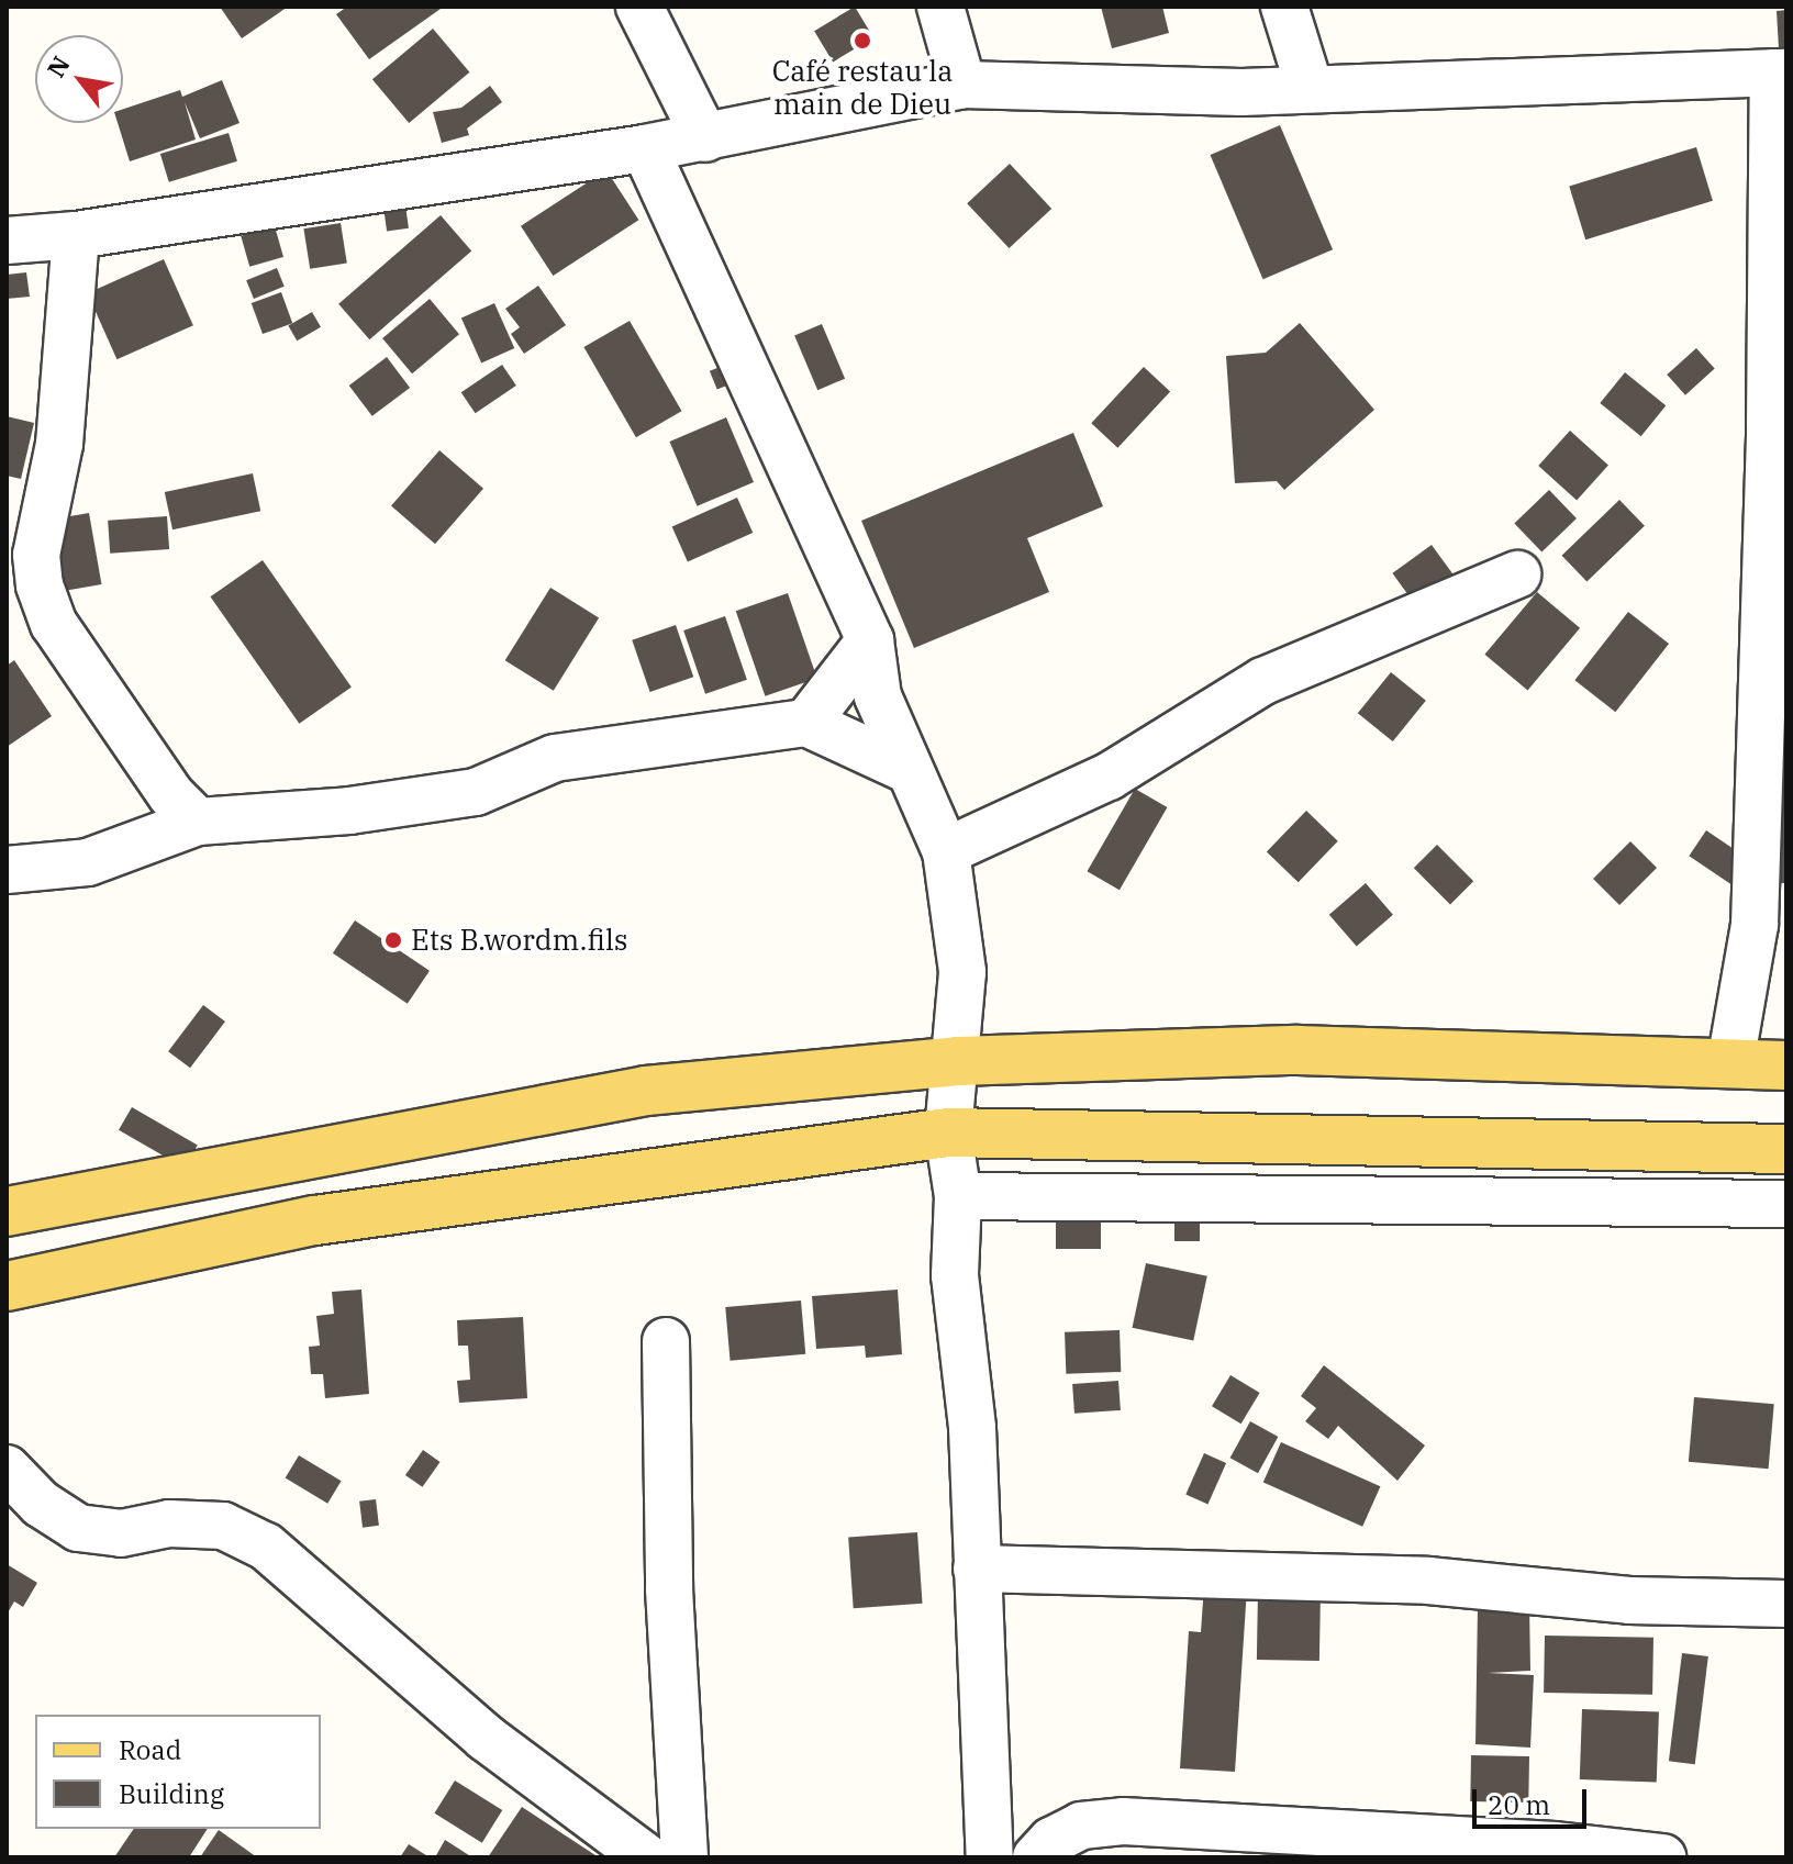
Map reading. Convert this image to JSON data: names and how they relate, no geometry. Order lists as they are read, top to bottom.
{
  "places": ["Café restau la main de Dieu", "Ets B.wordm.fils"],
  "legend": ["Road", "Building"],
  "scale_bar": "20 m",
  "north": "top left"
}
